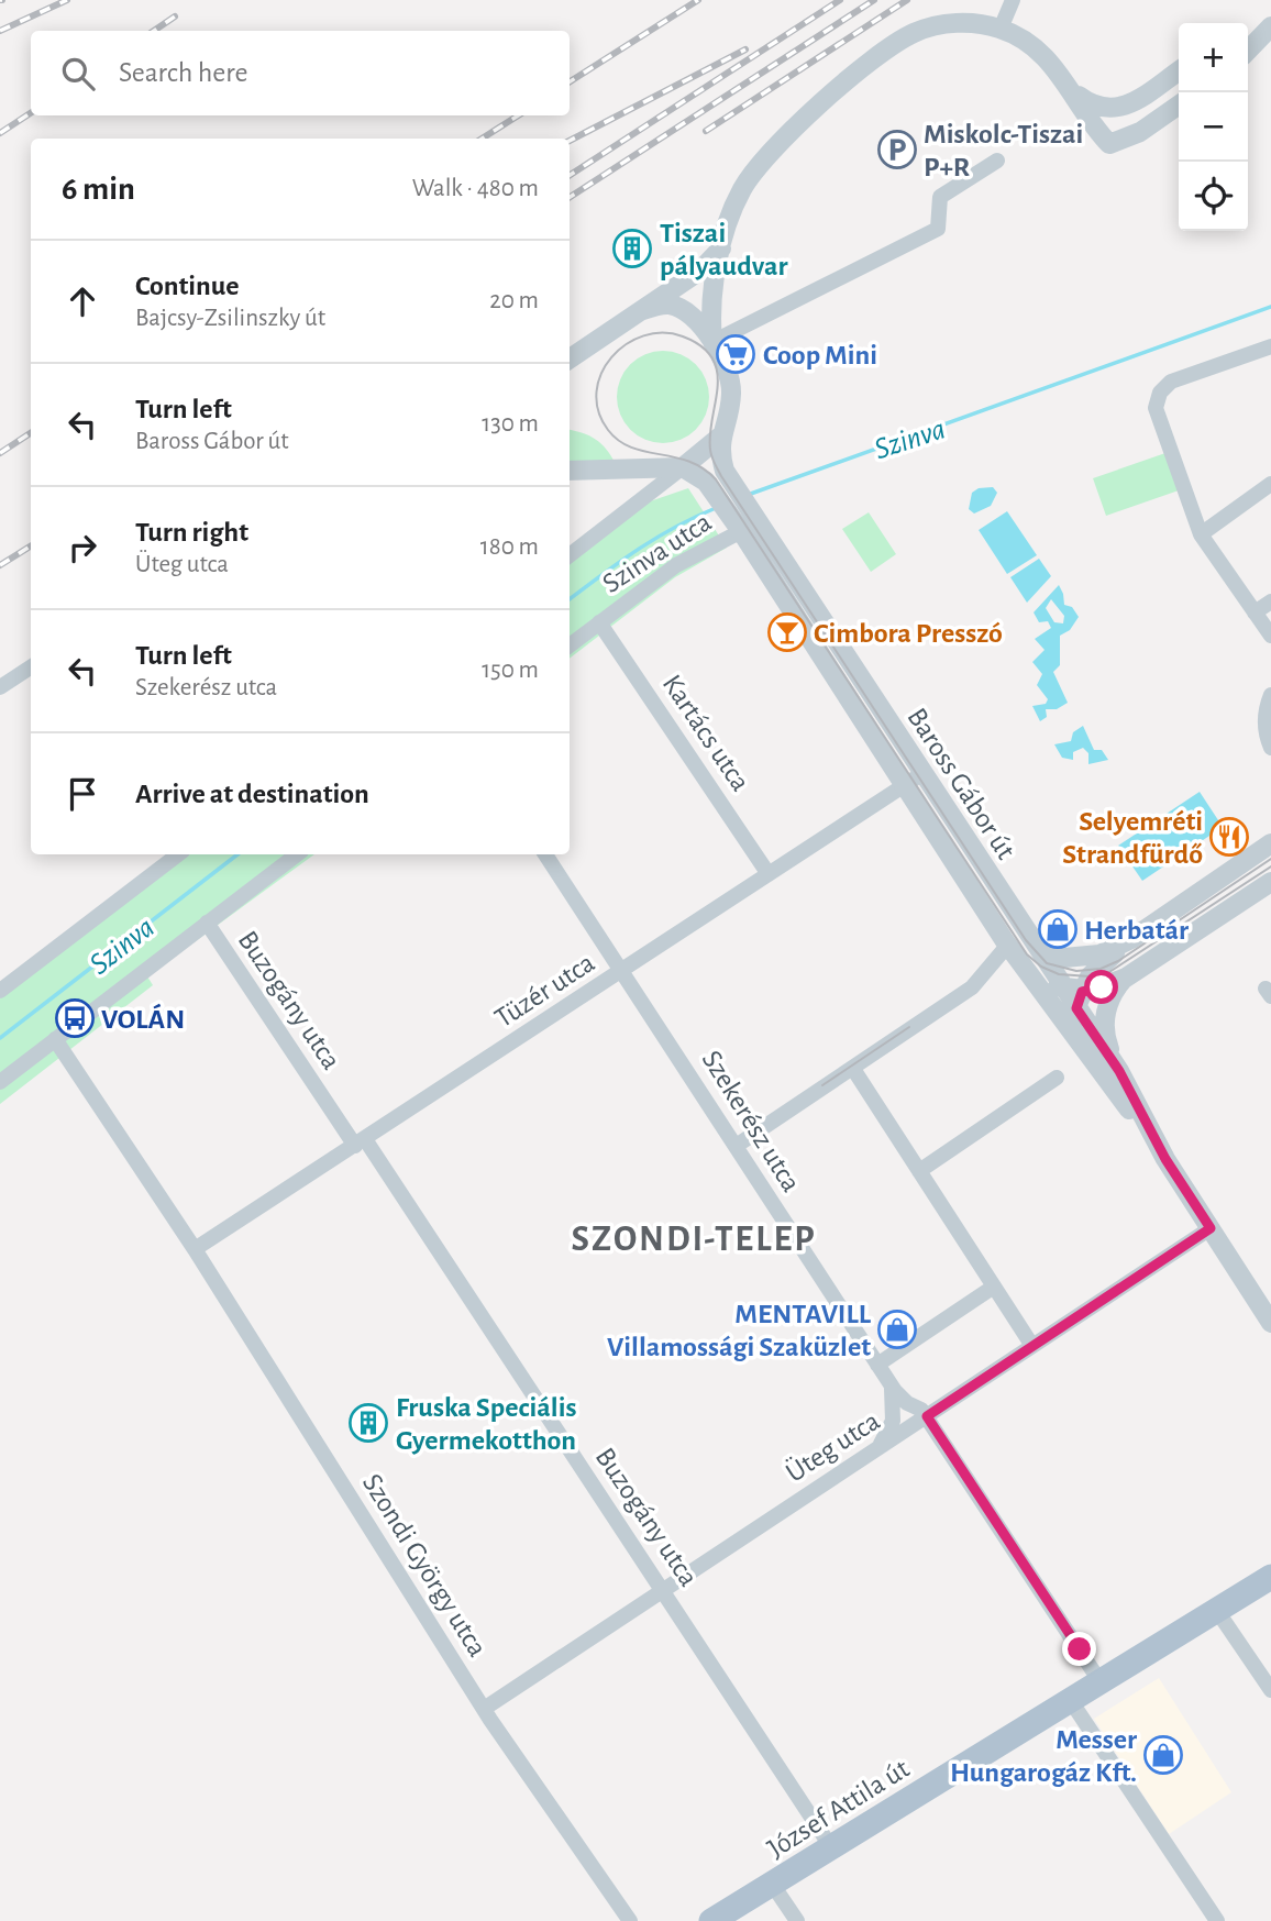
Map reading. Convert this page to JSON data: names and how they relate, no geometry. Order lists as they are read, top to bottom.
{
  "streets": {
    "main road": ["József Attila út"],
    "street": [
      "Szinva utca",
      "Kartács utca",
      "Baross Gábor út",
      "Tüzér utca",
      "Buzogány utca",
      "Szekerész utca",
      "Üteg utca",
      "Szondi György utca"
    ]
  },
  "crossings": [
    ["Szinva utca", "Kartács utca"],
    ["Szinva utca", "Baross Gábor út"],
    ["Kartács utca", "Tüzér utca"],
    ["Baross Gábor út", "Tüzér utca"],
    ["Baross Gábor út", "Üteg utca"],
    ["Tüzér utca", "Buzogány utca"],
    ["Tüzér utca", "Szekerész utca"],
    ["Tüzér utca", "Szondi György utca"],
    ["Buzogány utca", "Üteg utca"],
    ["Buzogány utca", "József Attila út"],
    ["Szekerész utca", "Üteg utca"],
    ["Szekerész utca", "József Attila út"],
    ["Üteg utca", "Szondi György utca"]
  ],
  "districts": ["SZONDI-TELEP"],
  "water": ["Szinva"],
  "places": {
    "parking": ["Miskolc-Tiszai P+R"],
    "building": ["Tiszai pályaudvar", "Fruska Speciális Gyermekotthon"],
    "supermarket": ["Coop Mini"],
    "bar": ["Cimbora Presszó"],
    "restaurant": ["Selyemréti Strandfürdő"],
    "shop": ["Herbatár", "MENTAVILL Villamossági Szaküzlet", "Messer Hungarogáz Kft."],
    "bus stop": ["VOLÁN"]
  },
  "page": {
    "map_buttons": ["+", "−"],
    "search": "Search here",
    "heading": ["6 min", "Walk · 480 m"],
    "list": [
      ["Continue", "Bajcsy-Zsilinszky út", "20 m"],
      ["Turn left", "Baross Gábor út", "130 m"],
      ["Turn right", "Üteg utca", "180 m"],
      ["Turn left", "Szekerész utca", "150 m"],
      "Arrive at destination"
    ]
  }
}
